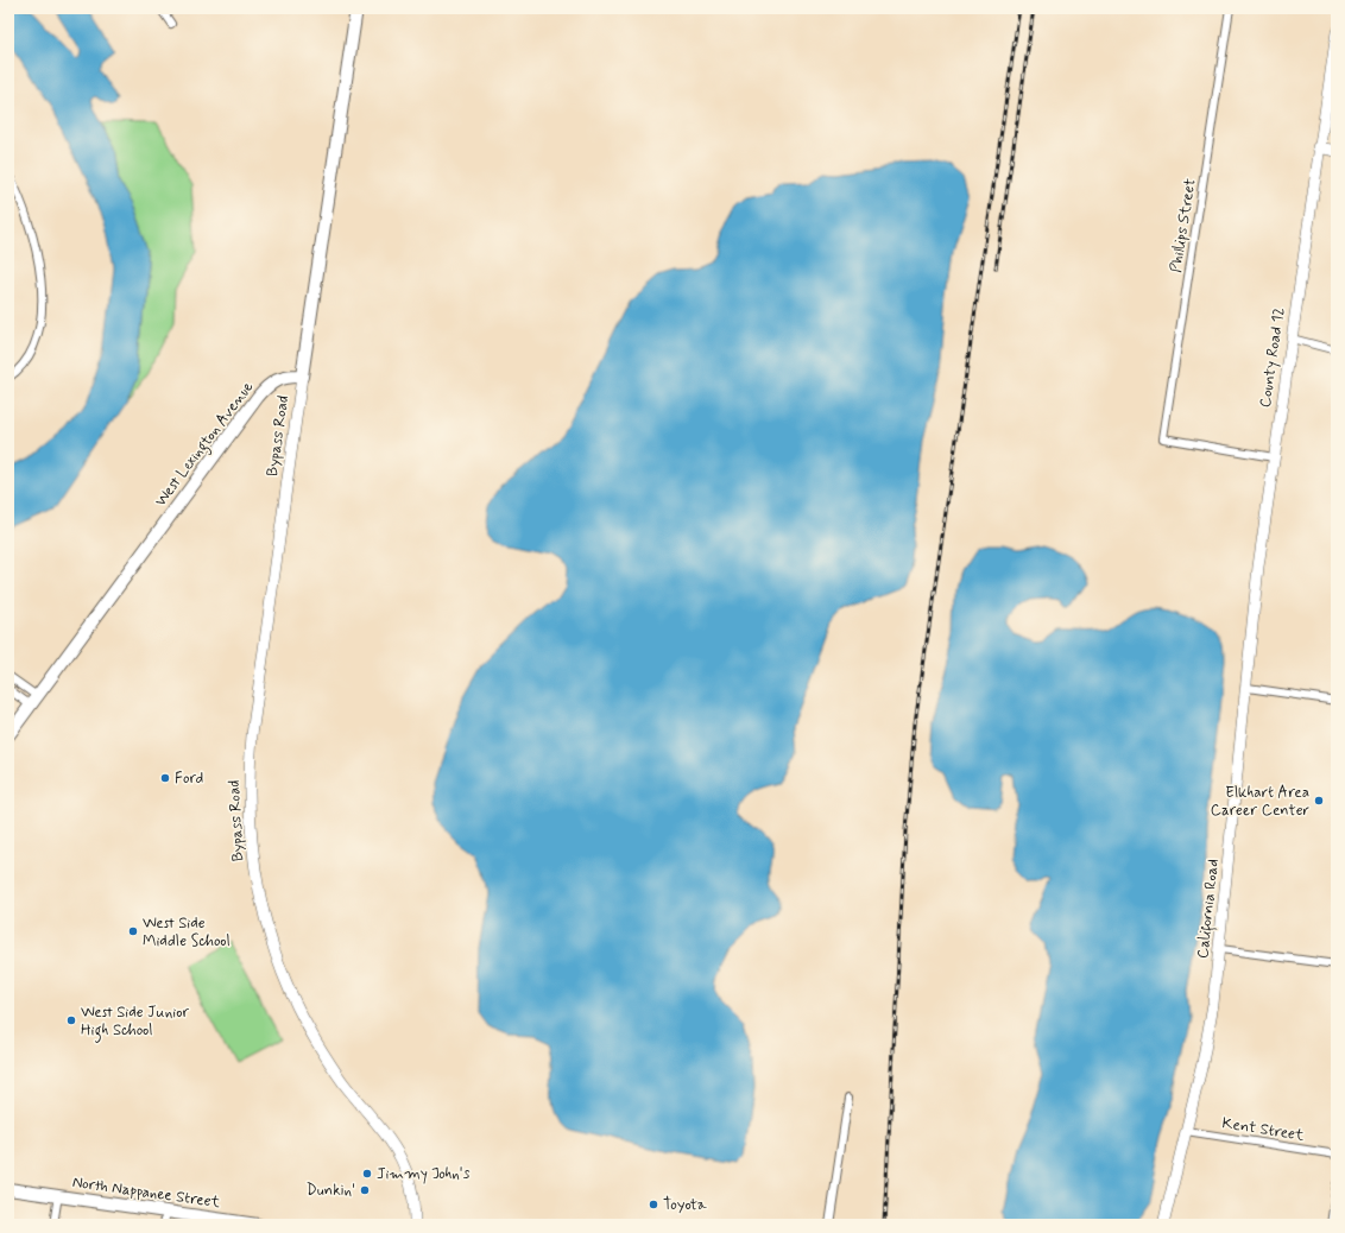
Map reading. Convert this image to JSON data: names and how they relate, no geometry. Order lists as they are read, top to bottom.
{
  "streets": {
    "main road": [
      "County Road 12",
      "Bypass Road",
      "West Lexington Avenue",
      "California Road",
      "North Nappanee Street"
    ],
    "street": ["Phillips Street", "Kent Street"]
  },
  "crossings": [
    ["Phillips Street", "County Road 12"],
    ["County Road 12", "California Road"],
    ["Bypass Road", "West Lexington Avenue"],
    ["California Road", "Kent Street"]
  ],
  "places": [
    "Ford",
    "Elkhart Area Career Center",
    "West Side Middle School",
    "West Side Junior High School",
    "Jimmy John's",
    "Dunkin'",
    "Toyota"
  ]
}
